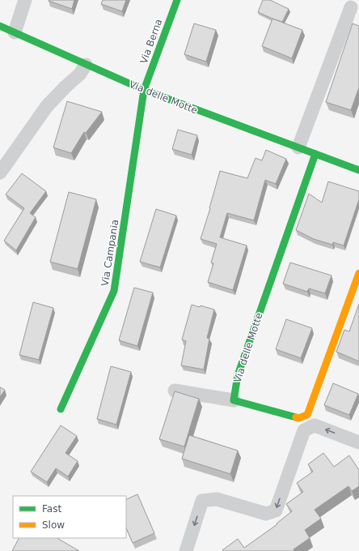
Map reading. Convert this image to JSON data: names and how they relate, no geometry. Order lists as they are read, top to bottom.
{
  "streets": {
    "street": ["Via Berna", "Via delle Motte", "Via Campania"]
  },
  "crossings": [
    ["Via Berna", "Via delle Motte"],
    ["Via Berna", "Via Campania"],
    ["Via delle Motte", "Via Campania"]
  ],
  "legend": ["Fast", "Slow"]
}
